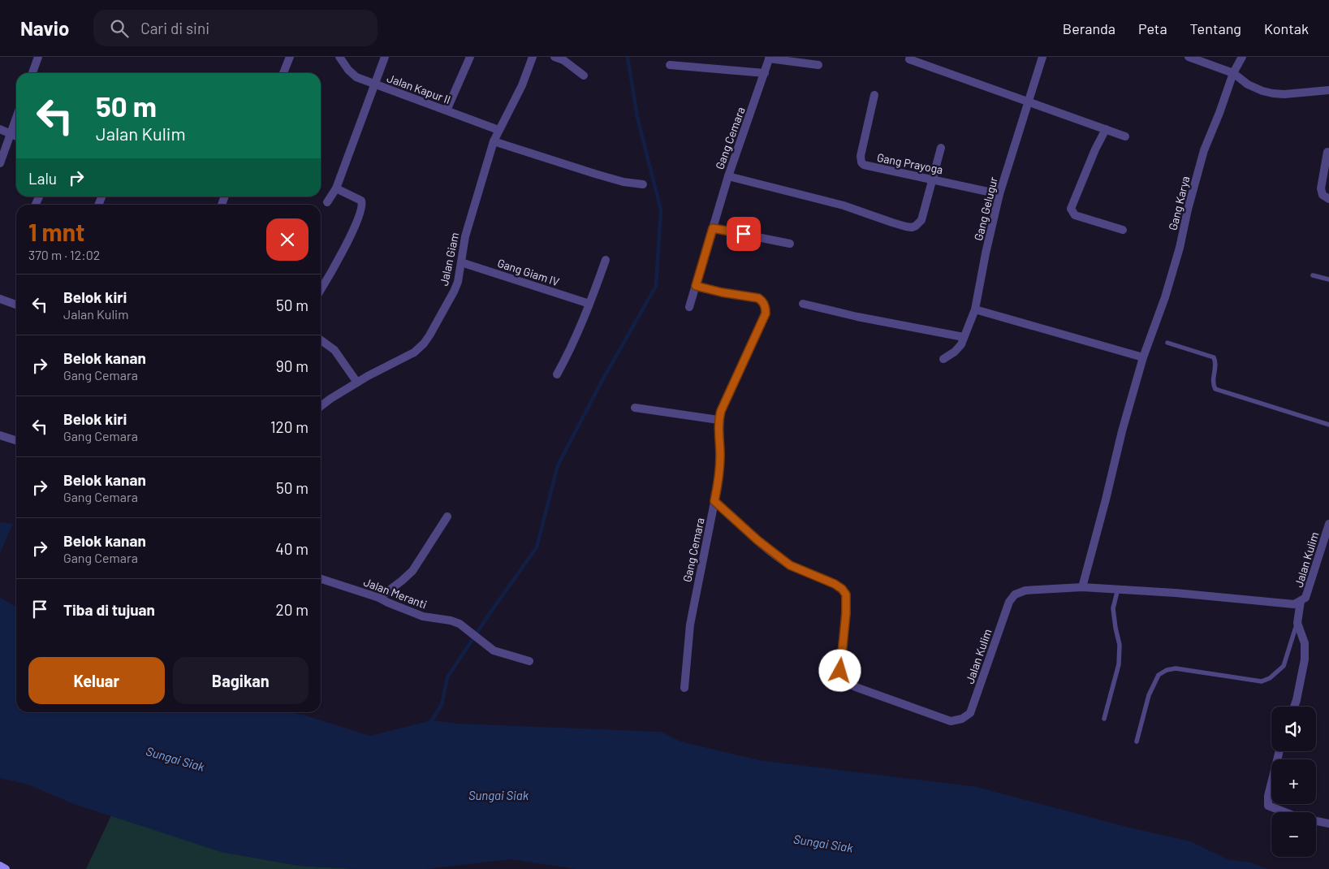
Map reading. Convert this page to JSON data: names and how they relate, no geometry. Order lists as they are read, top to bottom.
{
  "streets": {
    "street": [
      "Jalan Kapur II",
      "Gang Cemara",
      "Gang Prayoga",
      "Gang Karya",
      "Gang Gelugur",
      "Jalan Giam",
      "Gang Giam IV",
      "Jalan Kulim",
      "Jalan Meranti"
    ]
  },
  "crossings": [
    ["Jalan Kapur II", "Jalan Giam"],
    ["Gang Cemara", "Jalan Kulim"],
    ["Gang Prayoga", "Gang Gelugur"],
    ["Gang Karya", "Jalan Kulim"],
    ["Jalan Giam", "Gang Giam IV"]
  ],
  "water": ["Sungai Siak"],
  "page": {
    "header": "Navio",
    "search": "Cari di sini",
    "nav": [
      "Beranda",
      "Peta",
      "Tentang",
      "Kontak"
    ],
    "turn": ["50 m", "Jalan Kulim"],
    "then": "Lalu",
    "heading": ["1 mnt", "370 m · 12:02"],
    "list": [
      {
        "name": "Belok kiri",
        "note": "Jalan Kulim",
        "value": "50 m"
      },
      {
        "name": "Belok kanan",
        "note": "Gang Cemara",
        "value": "90 m"
      },
      {
        "name": "Belok kiri",
        "note": "Gang Cemara",
        "value": "120 m"
      },
      {
        "name": "Belok kanan",
        "note": "Gang Cemara",
        "value": "50 m"
      },
      {
        "name": "Belok kanan",
        "note": "Gang Cemara",
        "value": "40 m"
      },
      {
        "name": "Tiba di tujuan",
        "value": "20 m"
      }
    ],
    "buttons": ["Keluar", "Bagikan"],
    "map_buttons": ["+", "−"]
  }
}
